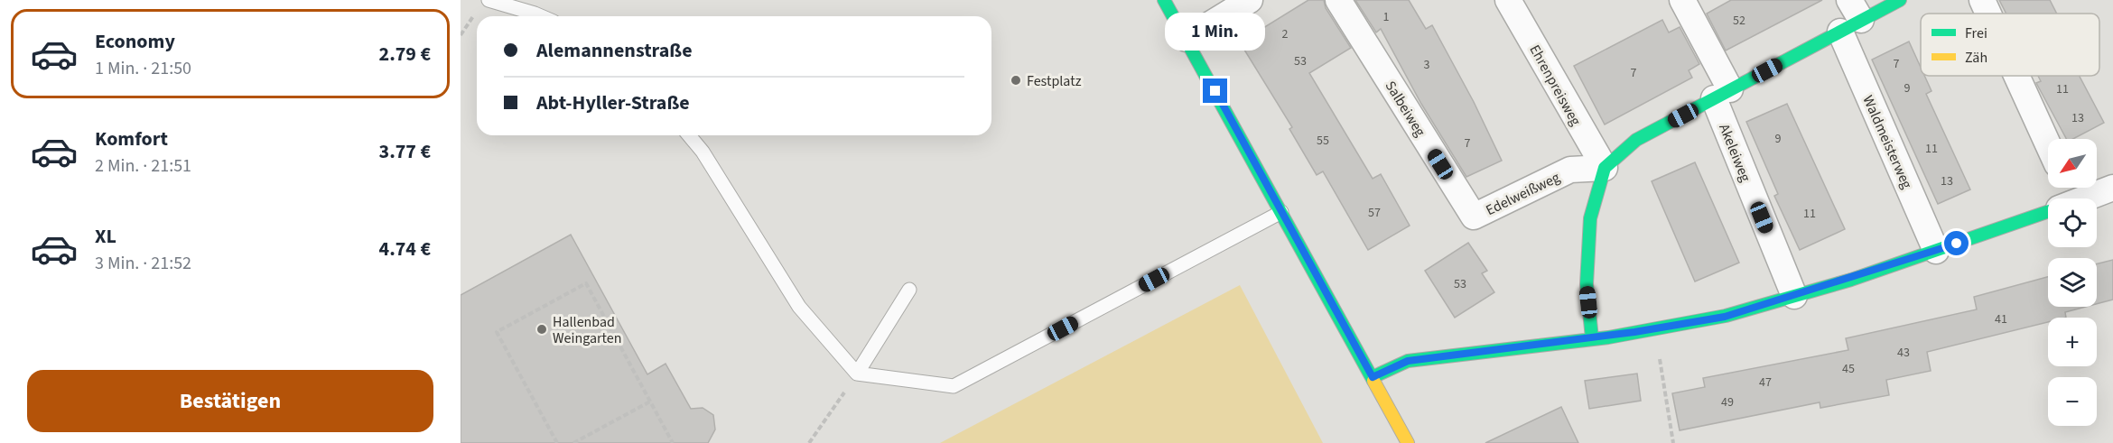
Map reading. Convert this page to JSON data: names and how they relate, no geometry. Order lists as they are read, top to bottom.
{
  "streets": {
    "street": [
      "Ehrenpreisweg",
      "Salbeiweg",
      "Waldmeisterweg",
      "Akeleiweg",
      "Edelweißweg"
    ]
  },
  "crossings": [
    ["Ehrenpreisweg", "Edelweißweg"],
    ["Salbeiweg", "Edelweißweg"]
  ],
  "places": ["Festplatz", "Hallenbad Weingarten"],
  "house_numbers": [
    "1",
    "52",
    "2",
    "53",
    "7",
    "3",
    "7",
    "9",
    "11",
    "13",
    "9",
    "55",
    "7",
    "11",
    "13",
    "57",
    "11",
    "53",
    "41",
    "43",
    "45",
    "47",
    "49"
  ],
  "legend": ["Frei", "Zäh"],
  "north": "bottom left",
  "page": {
    "list": [
      {
        "name": "Economy",
        "note": "1 Min. · 21:50",
        "value": "2.79 €"
      },
      {
        "name": "Komfort",
        "note": "2 Min. · 21:51",
        "value": "3.77 €"
      },
      {
        "name": "XL",
        "note": "3 Min. · 21:52",
        "value": "4.74 €"
      }
    ],
    "bubble": "1 Min.",
    "banner": ["Alemannenstraße", "Abt-Hyller-Straße"],
    "map_buttons": ["+", "−"],
    "buttons": "Bestätigen"
  }
}
